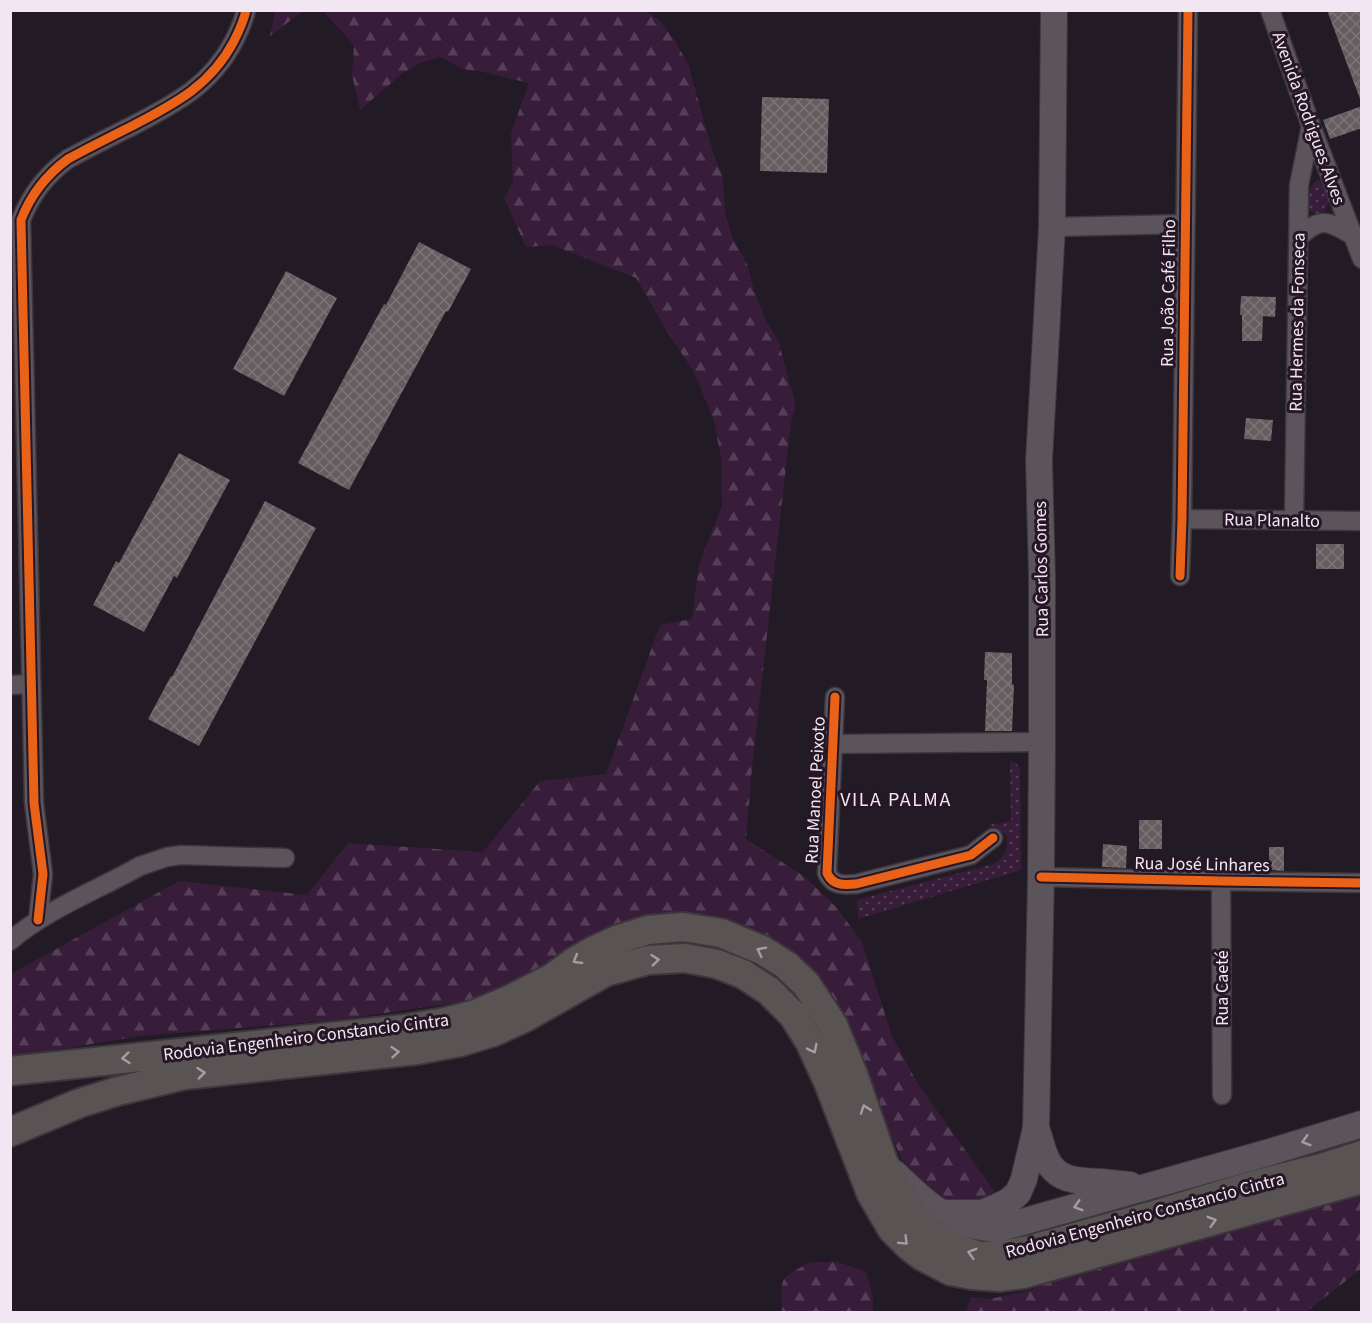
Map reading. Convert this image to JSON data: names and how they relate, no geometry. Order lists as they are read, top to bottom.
{
  "streets": {
    "main road": ["Rua Carlos Gomes", "Rodovia Engenheiro Constancio Cintra"],
    "street": [
      "Avenida Rodrigues Alves",
      "Rua João Café Filho",
      "Rua Hermes da Fonseca",
      "Rua Planalto",
      "Rua Manoel Peixoto",
      "Rua José Linhares",
      "Rua Caeté"
    ]
  },
  "crossings": [
    ["Avenida Rodrigues Alves", "Rua Hermes da Fonseca"],
    ["Rua João Café Filho", "Rua Planalto"],
    ["Rua Hermes da Fonseca", "Rua Planalto"],
    ["Rua Carlos Gomes", "Rua José Linhares"],
    ["Rua José Linhares", "Rua Caeté"]
  ],
  "districts": ["VILA PALMA"]
}
